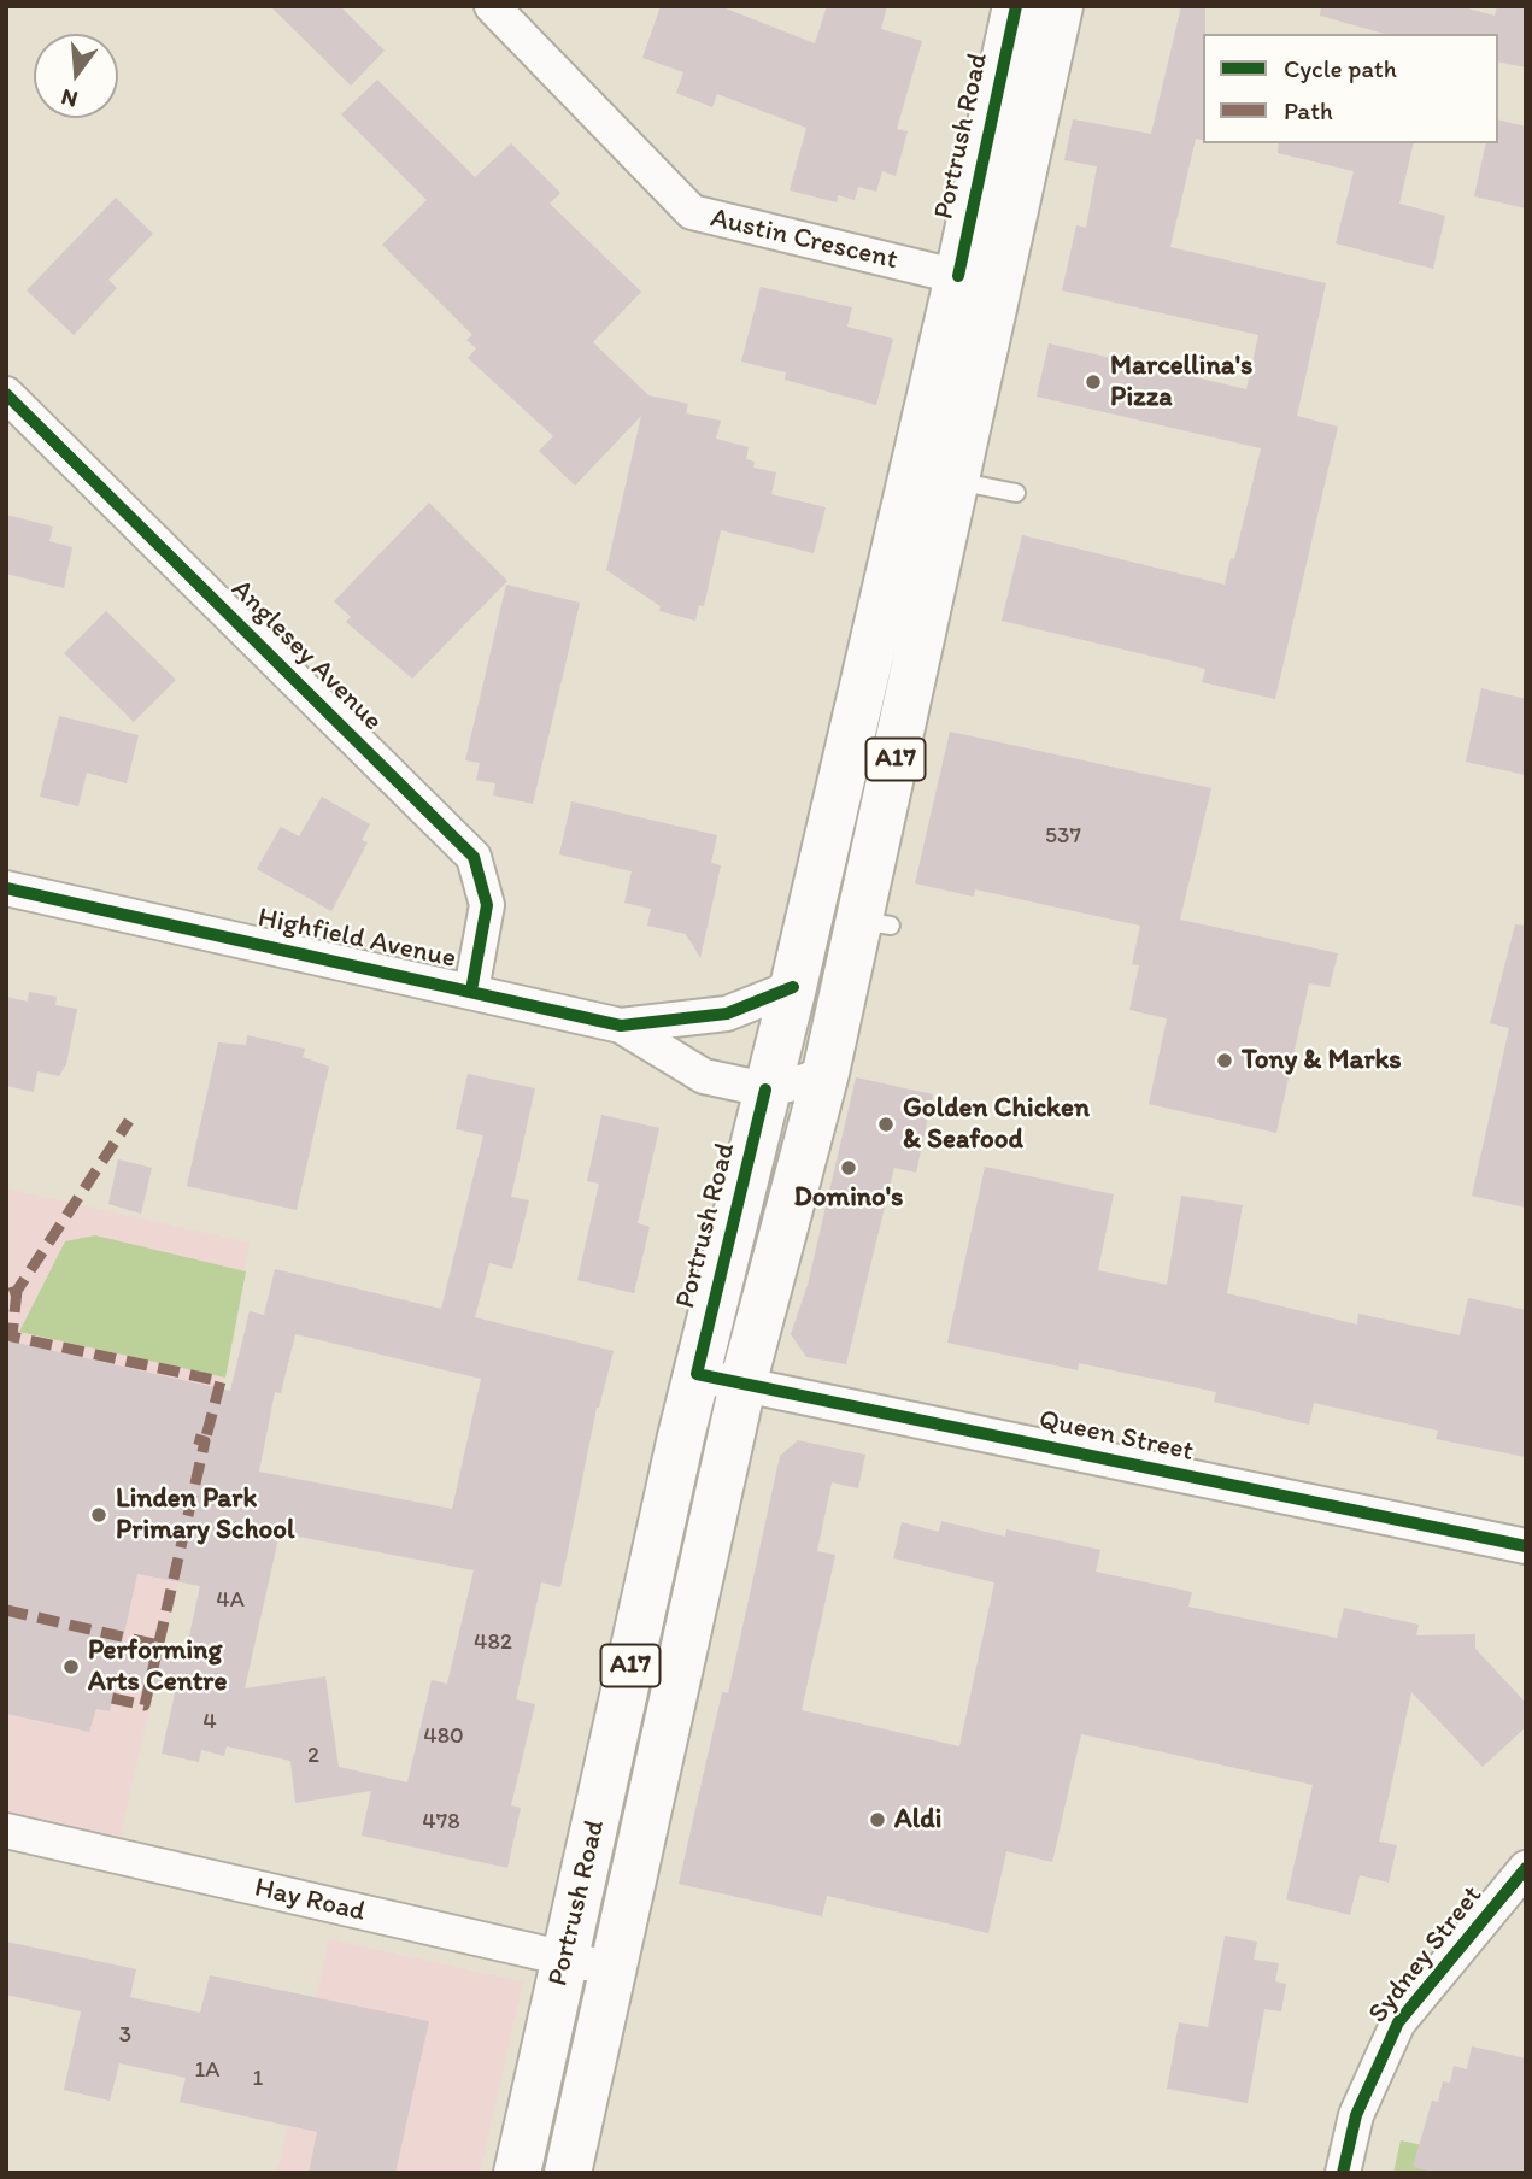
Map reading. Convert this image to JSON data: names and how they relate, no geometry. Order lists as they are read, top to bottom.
{
  "streets": {
    "highway": ["Portrush Road", "A17"],
    "street": [
      "Austin Crescent",
      "Anglesey Avenue",
      "Highfield Avenue",
      "Queen Street",
      "Hay Road",
      "Sydney Street"
    ]
  },
  "crossings": [
    ["Portrush Road", "Austin Crescent"],
    ["Portrush Road", "Highfield Avenue"],
    ["Portrush Road", "Queen Street"],
    ["Portrush Road", "Hay Road"],
    ["Anglesey Avenue", "Highfield Avenue"]
  ],
  "places": [
    "Marcellina's Pizza",
    "Tony & Marks",
    "Golden Chicken & Seafood",
    "Domino's",
    "Linden Park Primary School",
    "Performing Arts Centre",
    "Aldi"
  ],
  "house_numbers": [
    "537",
    "4A",
    "482",
    "4",
    "480",
    "2",
    "478",
    "3",
    "1A",
    "1"
  ],
  "legend": ["Cycle path", "Path"],
  "north": "bottom"
}
